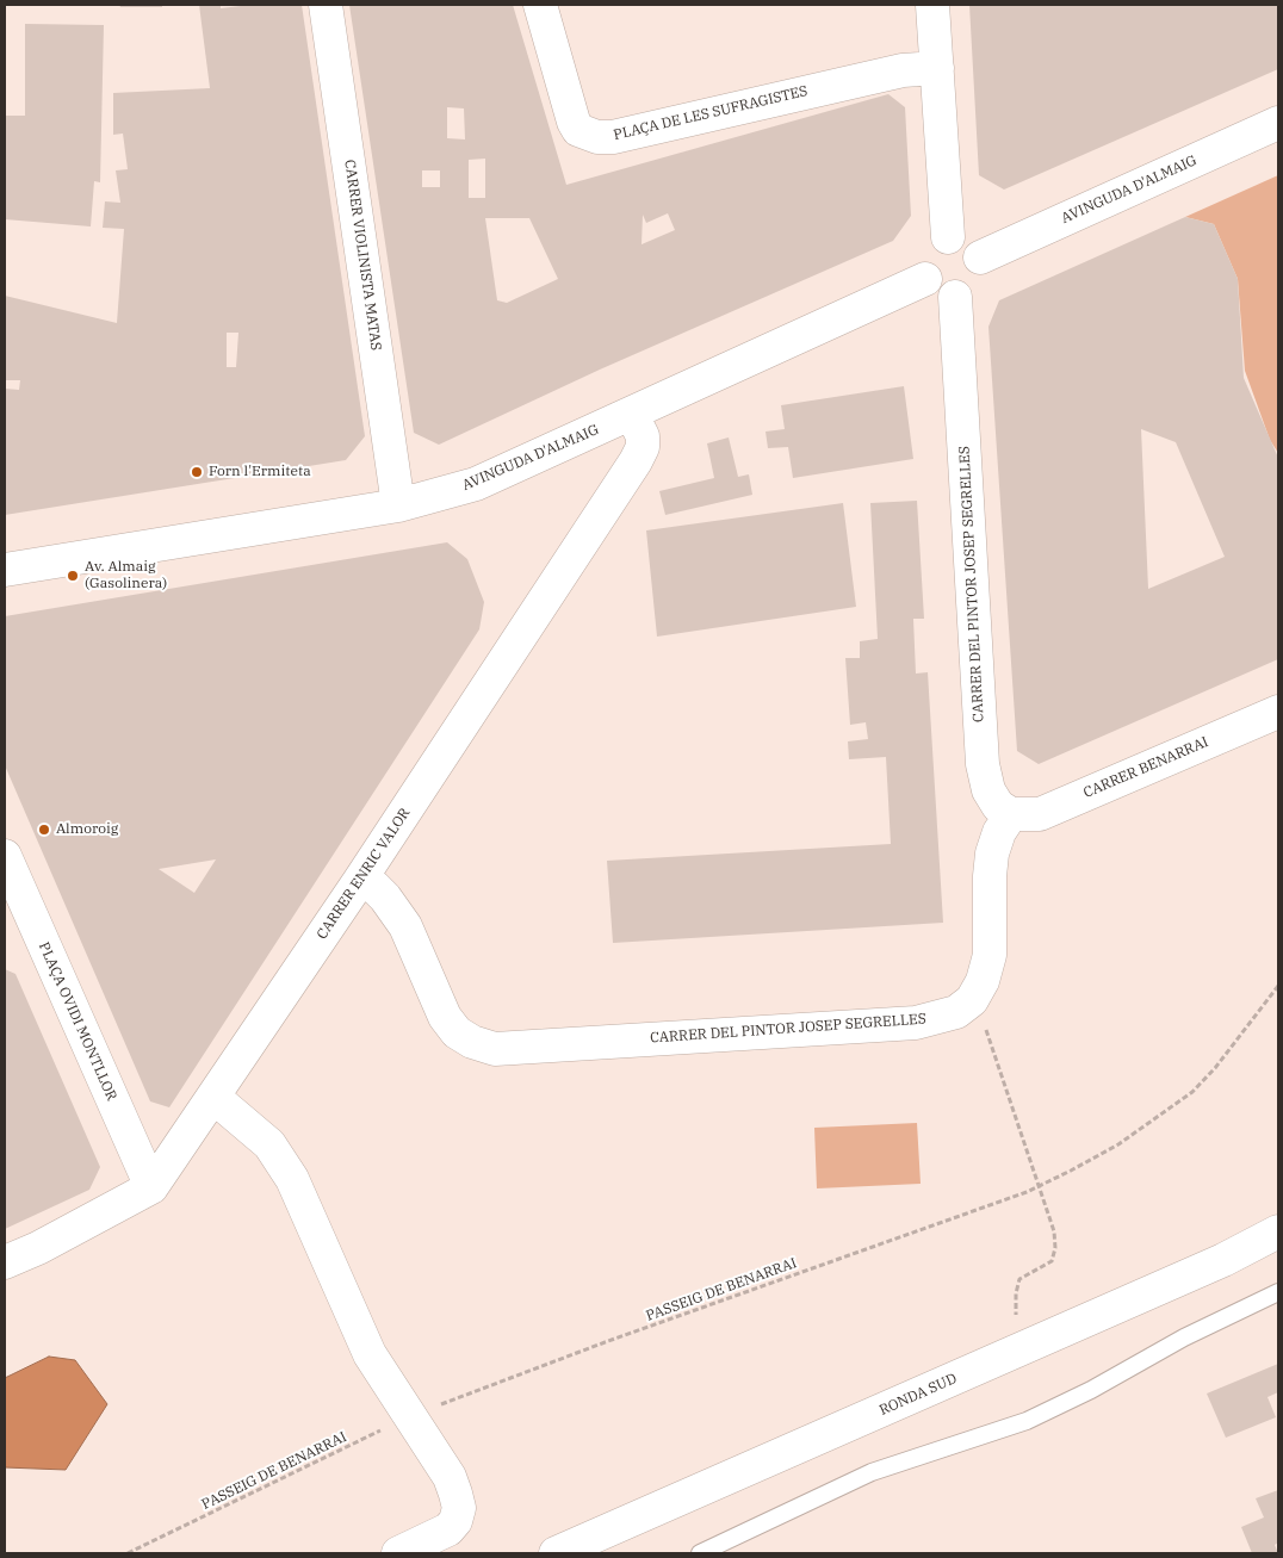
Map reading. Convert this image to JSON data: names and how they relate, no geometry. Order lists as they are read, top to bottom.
{
  "streets": {
    "street": [
      "PLAÇA DE LES SUFRAGISTES",
      "AVINGUDA D'ALMAIG",
      "CARRER VIOLINISTA MATAS",
      "CARRER DEL PINTOR JOSEP SEGRELLES",
      "CARRER BENARRAI",
      "CARRER ENRIC VALOR",
      "PLAÇA OVIDI MONTLLOR",
      "RONDA SUD"
    ],
    "path": ["PASSEIG DE BENARRAI"]
  },
  "crossings": [
    ["AVINGUDA D'ALMAIG", "CARRER VIOLINISTA MATAS"],
    ["AVINGUDA D'ALMAIG", "CARRER DEL PINTOR JOSEP SEGRELLES"],
    ["AVINGUDA D'ALMAIG", "CARRER ENRIC VALOR"],
    ["CARRER DEL PINTOR JOSEP SEGRELLES", "CARRER BENARRAI"],
    ["CARRER DEL PINTOR JOSEP SEGRELLES", "CARRER ENRIC VALOR"],
    ["CARRER ENRIC VALOR", "PLAÇA OVIDI MONTLLOR"]
  ],
  "places": ["Forn l'Ermiteta", "Av. Almaig (Gasolinera)", "Almoroig"]
}
